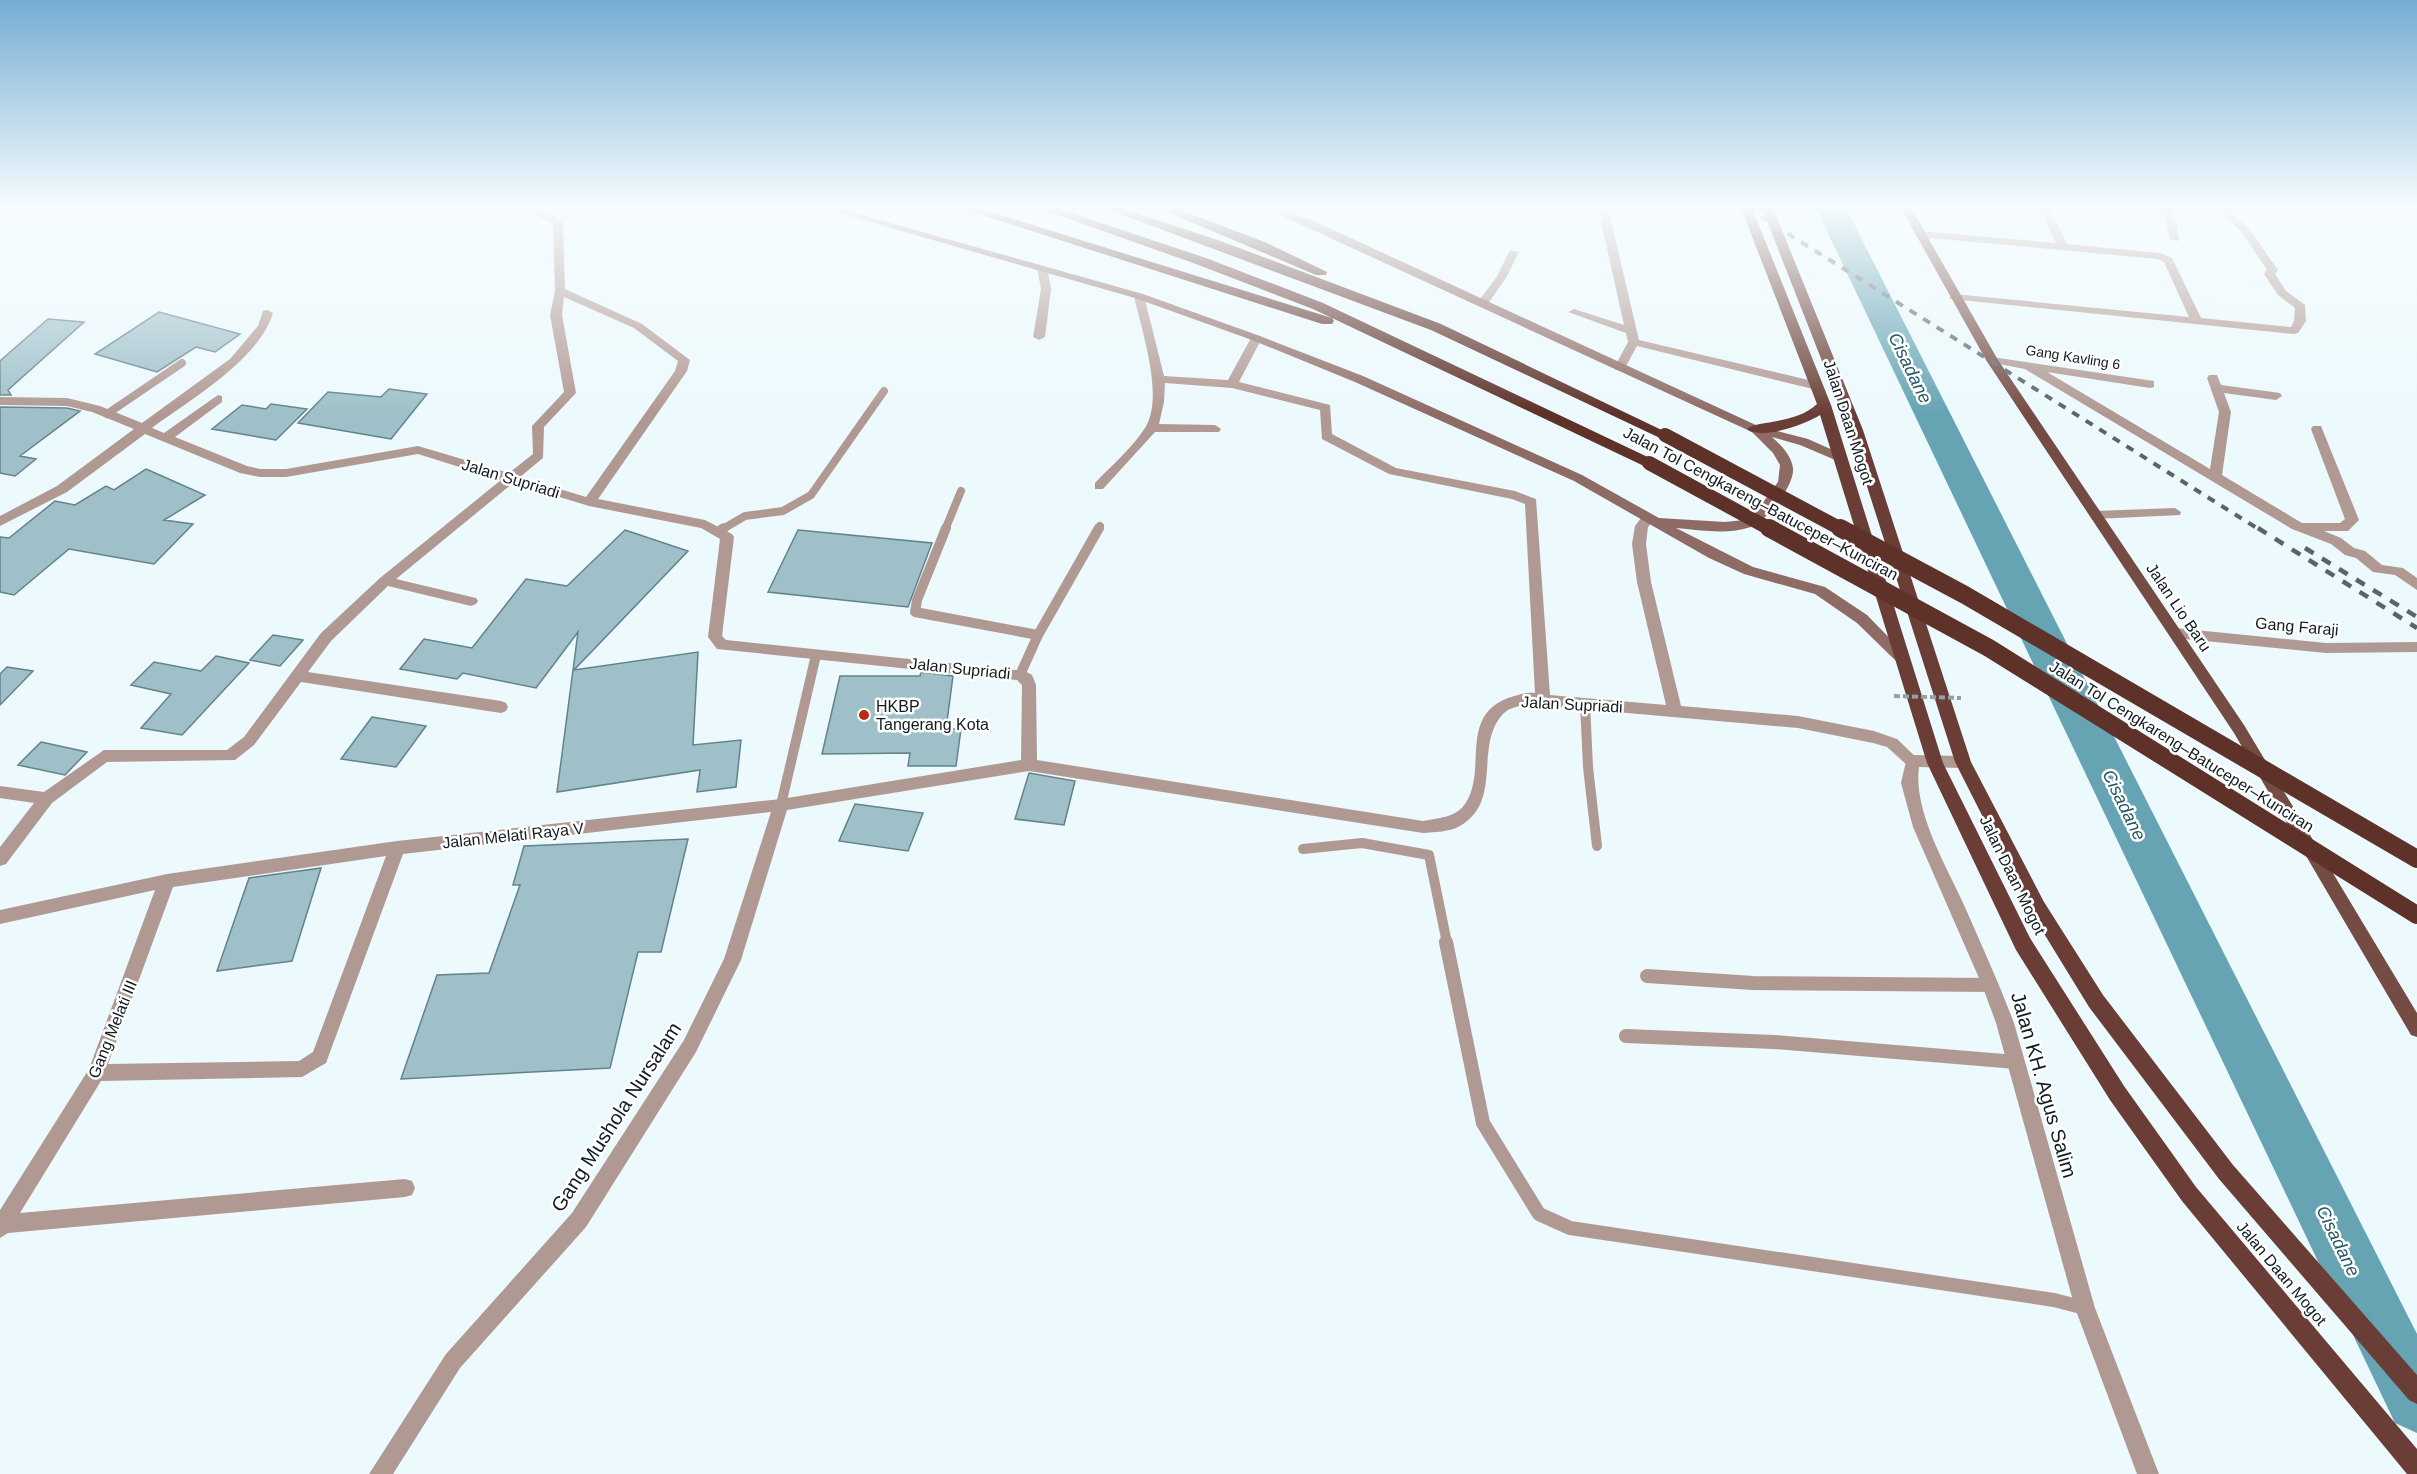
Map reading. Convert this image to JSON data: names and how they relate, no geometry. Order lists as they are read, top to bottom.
{
  "streets": {
    "highway": ["Jalan Daan Mogot", "Jalan Tol Cengkareng–Batuceper–Kunciran"],
    "main road": ["Jalan Lio Baru"],
    "street": [
      "Gang Kavling 6",
      "Jalan Supriadi",
      "Gang Faraji",
      "Jalan Melati Raya V",
      "Gang Melati III",
      "Jalan KH. Agus Salim",
      "Gang Mushola Nursalam"
    ]
  },
  "crossings": [
    ["Gang Kavling 6", "Jalan Lio Baru"],
    ["Jalan Supriadi", "Jalan Melati Raya V"],
    ["Jalan Supriadi", "Jalan KH. Agus Salim"],
    ["Jalan Lio Baru", "Gang Faraji"],
    ["Jalan Melati Raya V", "Gang Melati III"],
    ["Jalan Melati Raya V", "Gang Mushola Nursalam"]
  ],
  "water": ["Cisadane"],
  "places": ["HKBP Tangerang Kota"]
}
